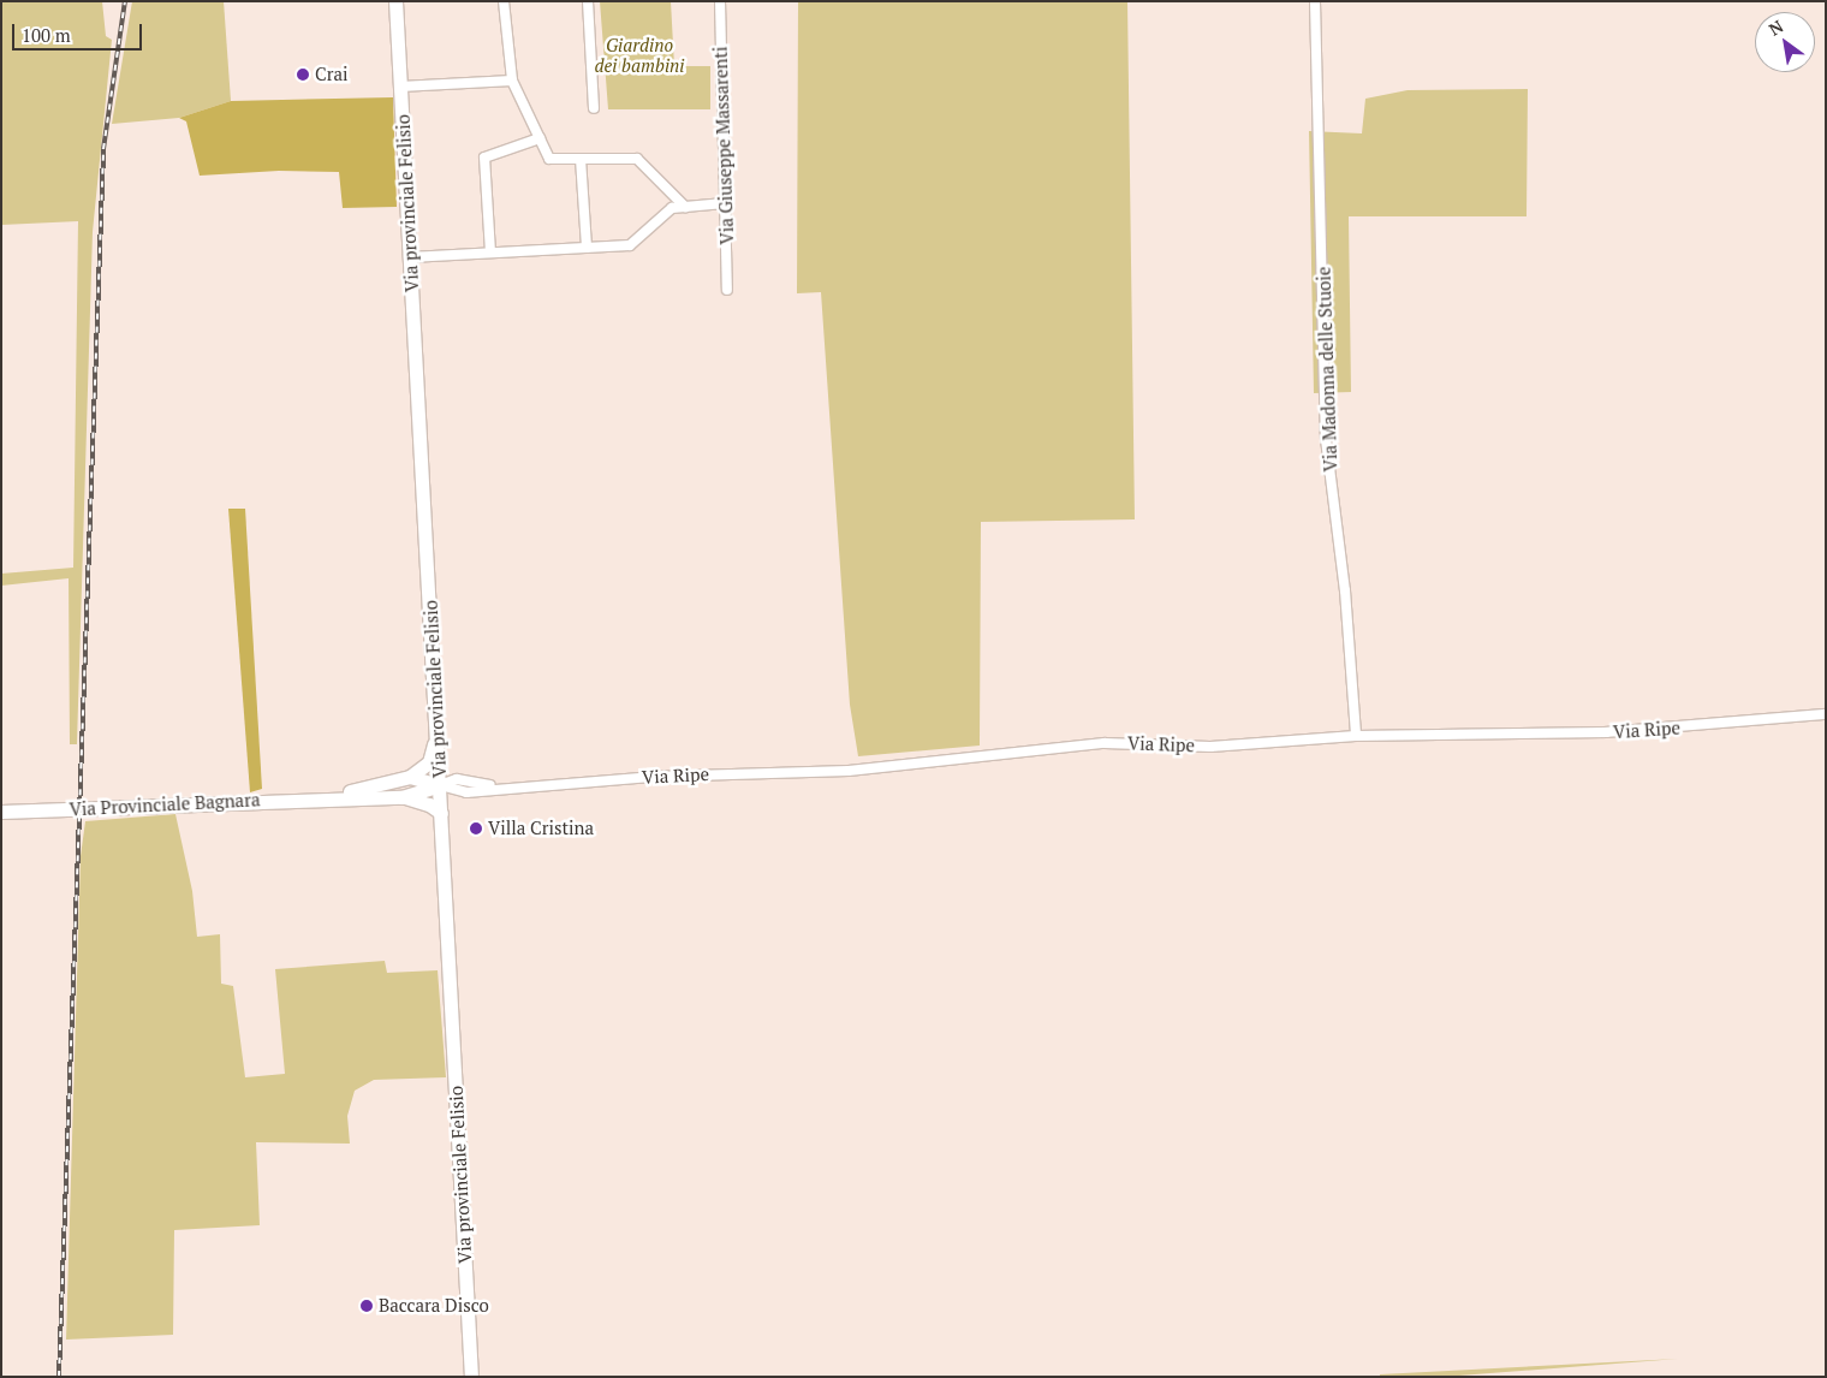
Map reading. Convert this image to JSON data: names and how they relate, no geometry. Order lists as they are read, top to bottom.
{
  "streets": {
    "main road": ["Via provinciale Felisio", "Via Provinciale Bagnara"],
    "street": ["Via Giuseppe Massarenti", "Via Madonna delle Stuoie", "Via Ripe"]
  },
  "crossings": [
    ["Via provinciale Felisio", "Via Ripe"],
    ["Via provinciale Felisio", "Via Provinciale Bagnara"],
    ["Via Madonna delle Stuoie", "Via Ripe"],
    ["Via Ripe", "Via Provinciale Bagnara"]
  ],
  "parks": ["Giardino dei bambini"],
  "places": ["Crai", "Villa Cristina", "Baccara Disco"],
  "scale_bar": "100 m",
  "north": "top left"
}
